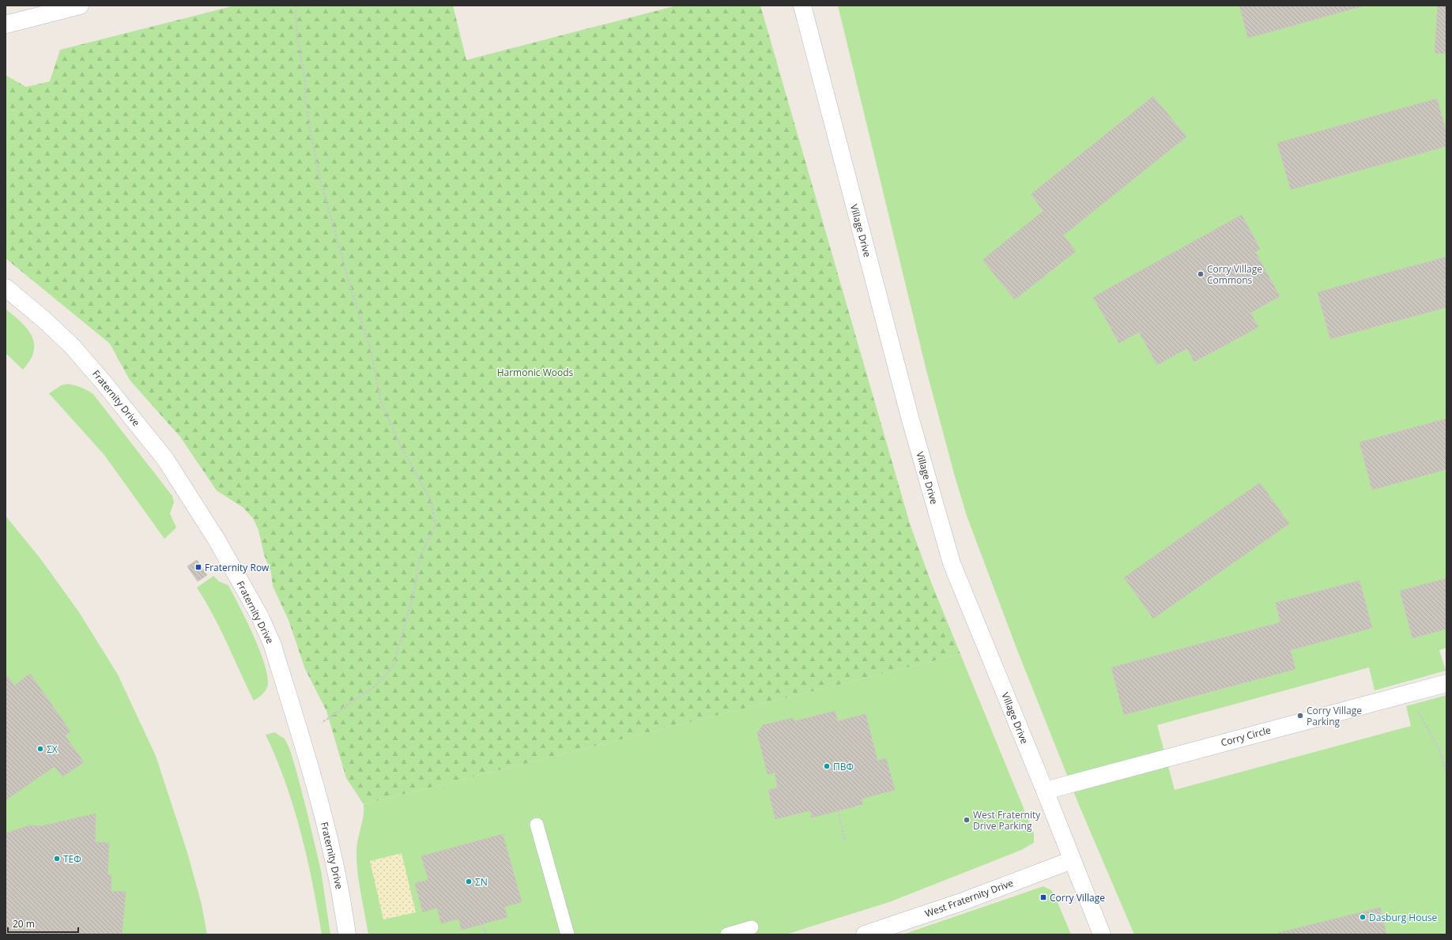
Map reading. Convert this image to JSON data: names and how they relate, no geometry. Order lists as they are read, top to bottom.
{
  "streets": {
    "street": [
      "Village Drive",
      "Fraternity Drive",
      "Corry Circle",
      "West Fraternity Drive"
    ]
  },
  "crossings": [
    ["Village Drive", "Corry Circle"],
    ["Village Drive", "West Fraternity Drive"]
  ],
  "parks": ["Harmonic Woods"],
  "places": {
    "other": [
      "Corry Village Commons",
      "Corry Village Parking",
      "ΣΧ",
      "ΠΒΦ",
      "West Fraternity Drive Parking",
      "ΤΕΦ",
      "ΣΝ",
      "Dasburg House"
    ],
    "transit": ["Fraternity Row", "Corry Village"]
  },
  "scale_bar": "20 m"
}
